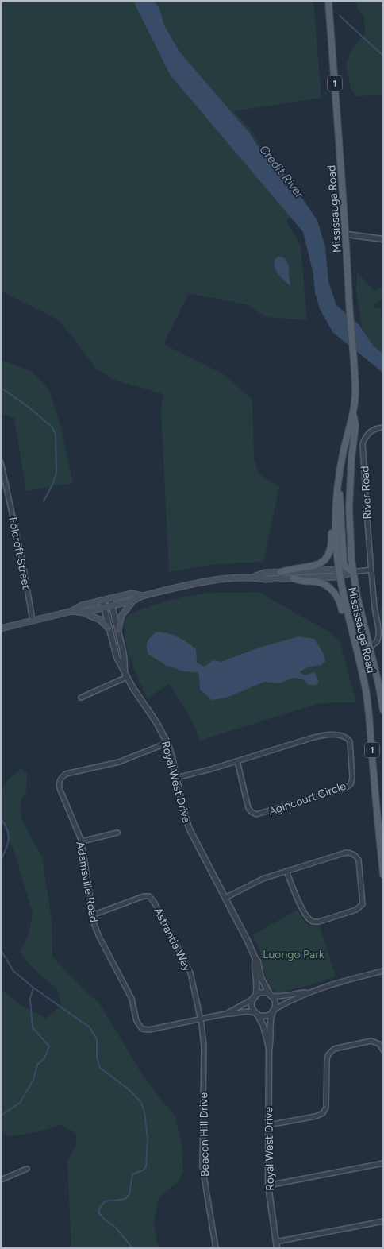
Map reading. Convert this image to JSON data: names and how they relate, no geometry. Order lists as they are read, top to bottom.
{
  "streets": {
    "main road": ["1", "Mississauga Road"],
    "street": [
      "River Road",
      "Folcroft Street",
      "Royal West Drive",
      "Agincourt Circle",
      "Adamsville Road",
      "Astrantia Way",
      "Beacon Hill Drive"
    ]
  },
  "crossings": [
    ["Mississauga Road", "River Road"],
    ["Royal West Drive", "Agincourt Circle"],
    ["Royal West Drive", "Adamsville Road"],
    ["Adamsville Road", "Astrantia Way"],
    ["Adamsville Road", "Beacon Hill Drive"],
    ["Astrantia Way", "Beacon Hill Drive"]
  ],
  "water": ["Credit River"],
  "parks": ["Luongo Park"]
}
